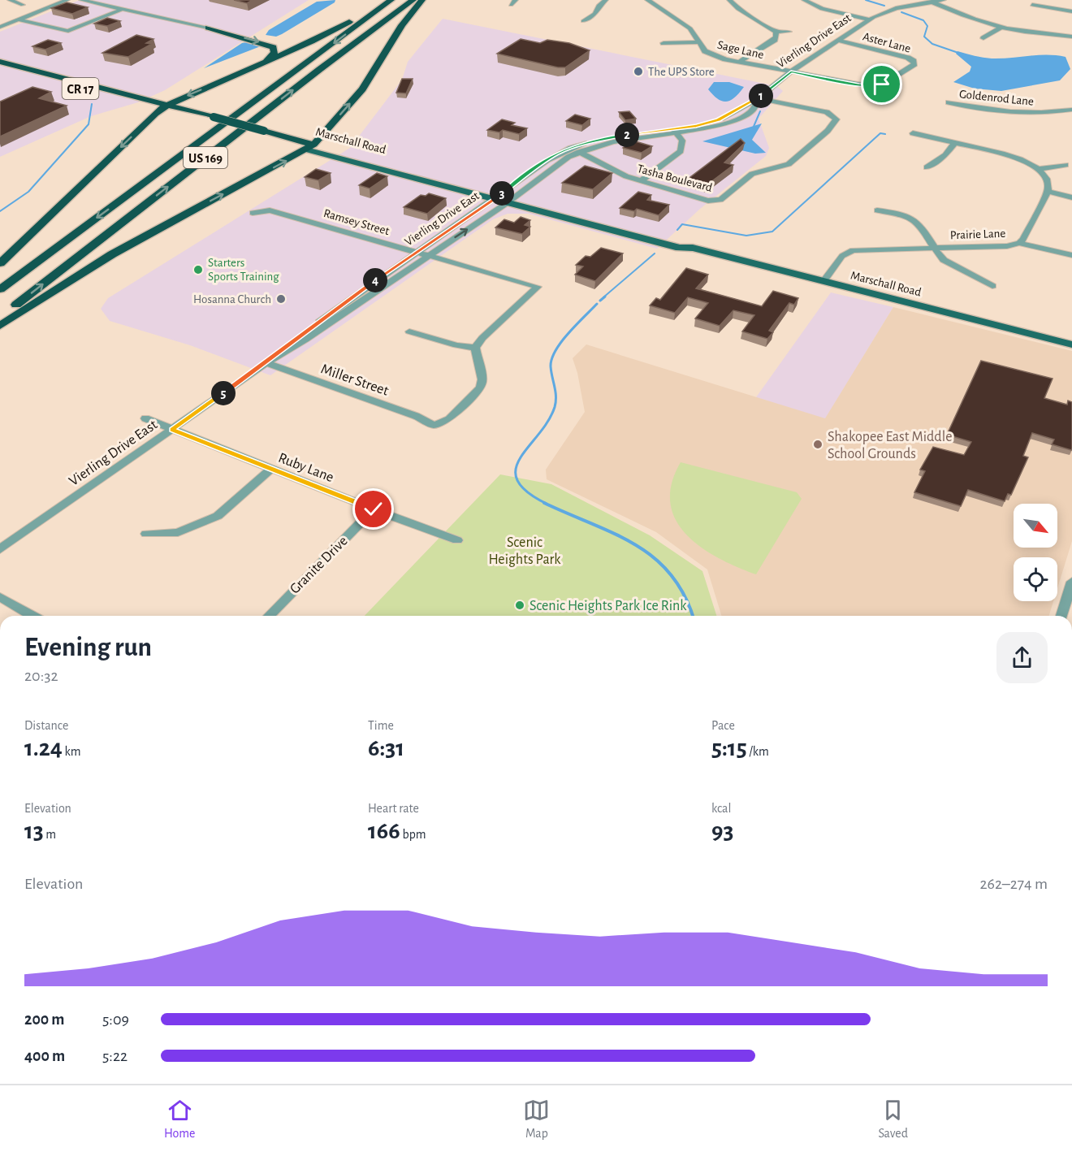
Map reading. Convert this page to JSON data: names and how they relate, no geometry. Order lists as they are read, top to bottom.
{
  "streets": {
    "highway": ["CR 17", "Marschall Road", "US 169"],
    "street": [
      "Vierling Drive East",
      "Aster Lane",
      "Sage Lane",
      "Goldenrod Lane",
      "Tasha Boulevard",
      "Ramsey Street",
      "Prairie Lane",
      "Miller Street",
      "Ruby Lane",
      "Granite Drive"
    ]
  },
  "crossings": [
    ["Vierling Drive East", "Aster Lane"],
    ["Vierling Drive East", "Sage Lane"],
    ["Vierling Drive East", "Marschall Road"],
    ["Vierling Drive East", "Tasha Boulevard"],
    ["Vierling Drive East", "Ramsey Street"],
    ["Vierling Drive East", "Miller Street"],
    ["Vierling Drive East", "Ruby Lane"],
    ["Aster Lane", "Sage Lane"],
    ["Marschall Road", "Prairie Lane"],
    ["Ramsey Street", "Miller Street"],
    ["Ruby Lane", "Granite Drive"]
  ],
  "parks": ["Scenic Heights Park"],
  "places": [
    "The UPS Store",
    "Starters Sports Training",
    "Hosanna Church",
    "Shakopee East Middle School Grounds",
    "Scenic Heights Park Ice Rink"
  ],
  "north": "bottom right",
  "page": {
    "pins": [
      "1",
      "2",
      "3",
      "4",
      "5"
    ],
    "heading": ["Evening run", "20:32"],
    "stats": [
      ["Distance", "1.24 km"],
      ["Time", "6:31"],
      ["Pace", "5:15 /km"],
      ["Elevation", "13 m"],
      ["Heart rate", "166 bpm"],
      ["kcal", "93"]
    ],
    "chart": ["Elevation", "262–274 m"],
    "list": [
      {
        "name": "200 m",
        "note": "5:09"
      },
      {
        "name": "400 m",
        "note": "5:22"
      }
    ],
    "tabs": ["Home", "Map", "Saved"]
  }
}
